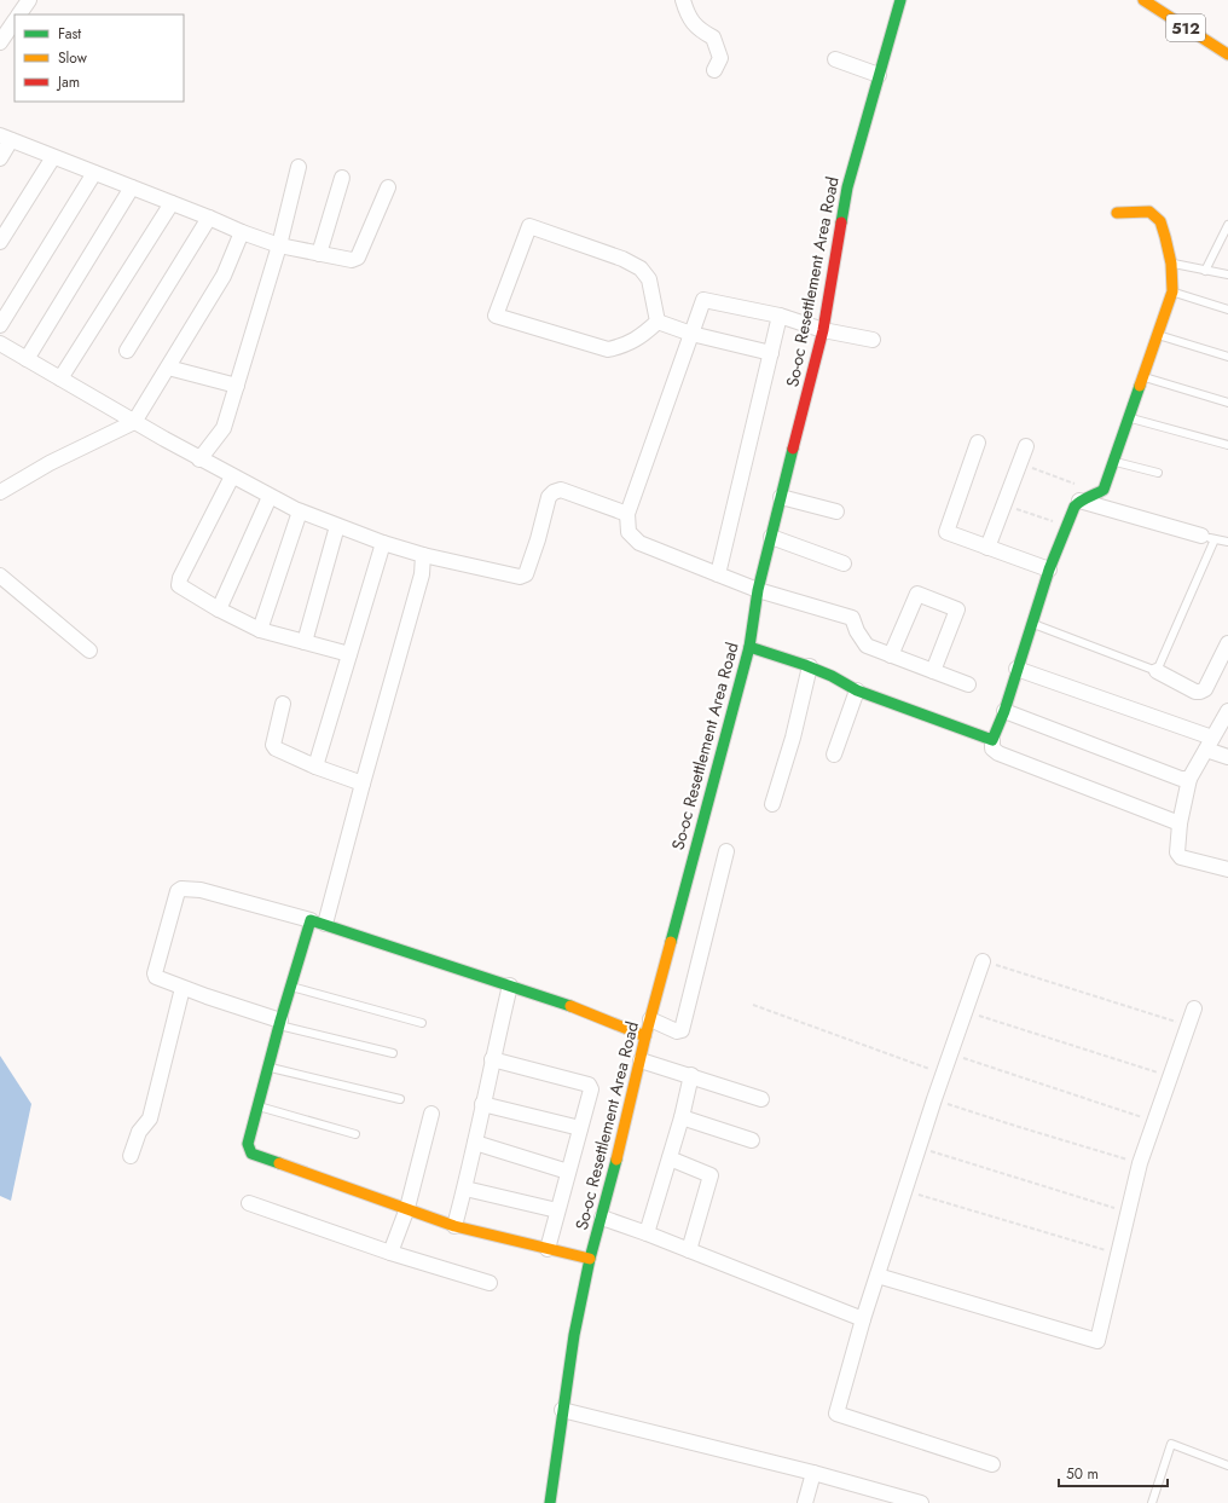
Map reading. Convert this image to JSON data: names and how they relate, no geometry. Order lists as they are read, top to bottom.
{
  "streets": {
    "street": ["512", "So-oc Resettlement Area Road"]
  },
  "legend": ["Fast", "Slow", "Jam"],
  "scale_bar": "50 m"
}
